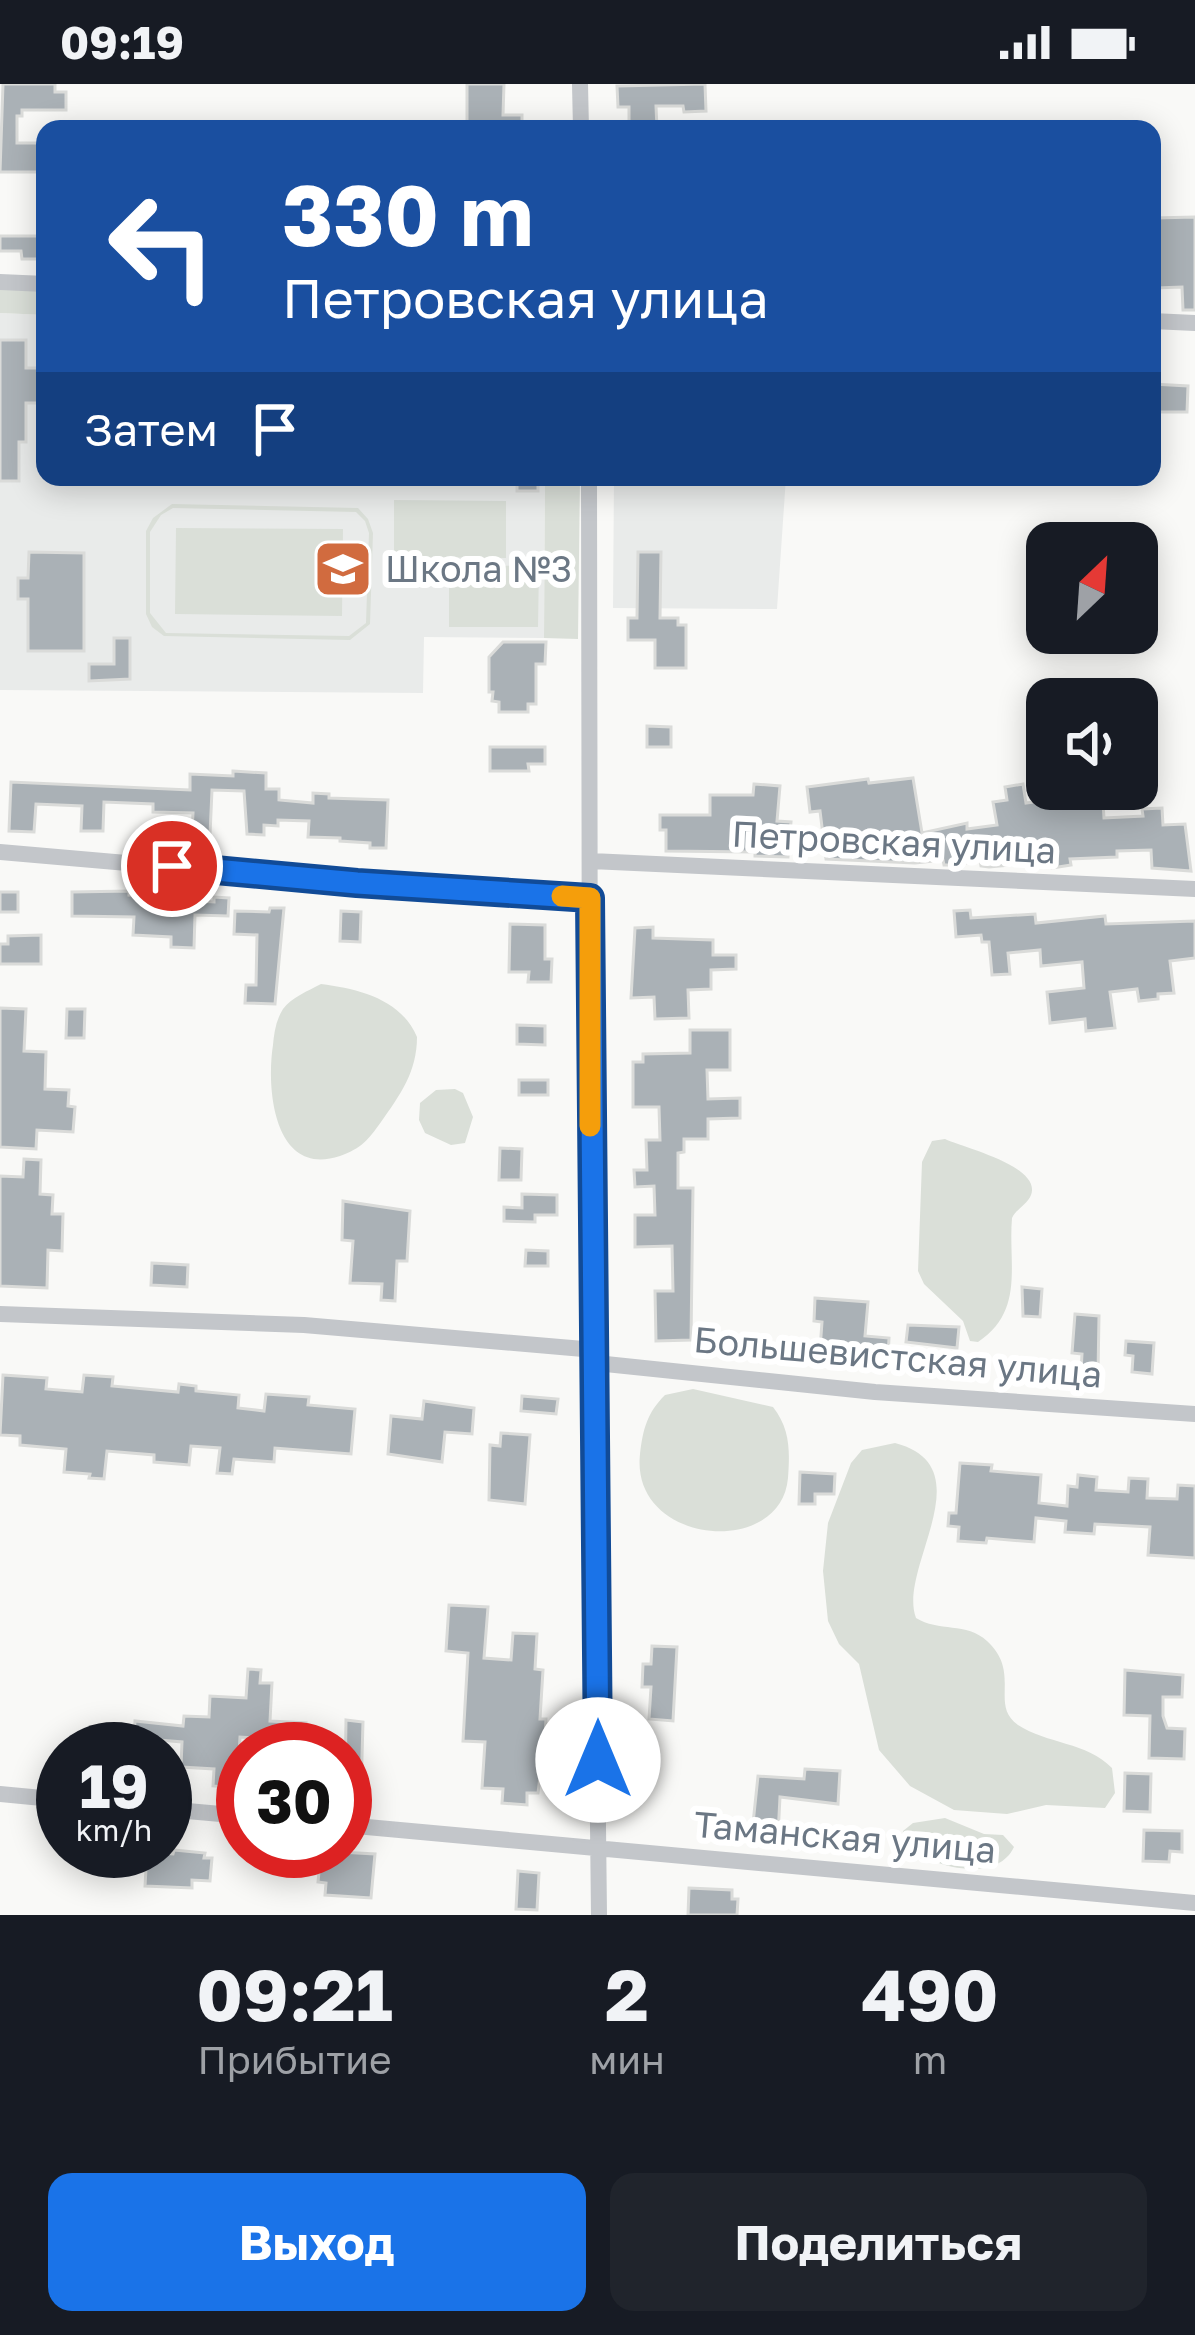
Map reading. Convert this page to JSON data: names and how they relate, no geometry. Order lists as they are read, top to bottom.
{
  "streets": {
    "street": ["Петровская улица", "Большевистская улица", "Таманская улица"]
  },
  "places": {
    "school or university": ["Школа №3"]
  },
  "north": "top right",
  "page": {
    "status": "09:19",
    "turn": ["330 m", "Петровская улица"],
    "then": "Затем",
    "speed": "19 km/h",
    "limit": "30",
    "eta": [
      "09:21",
      "Прибытие",
      "2",
      "мин",
      "490",
      "m"
    ],
    "buttons": ["Выход", "Поделиться"]
  }
}
